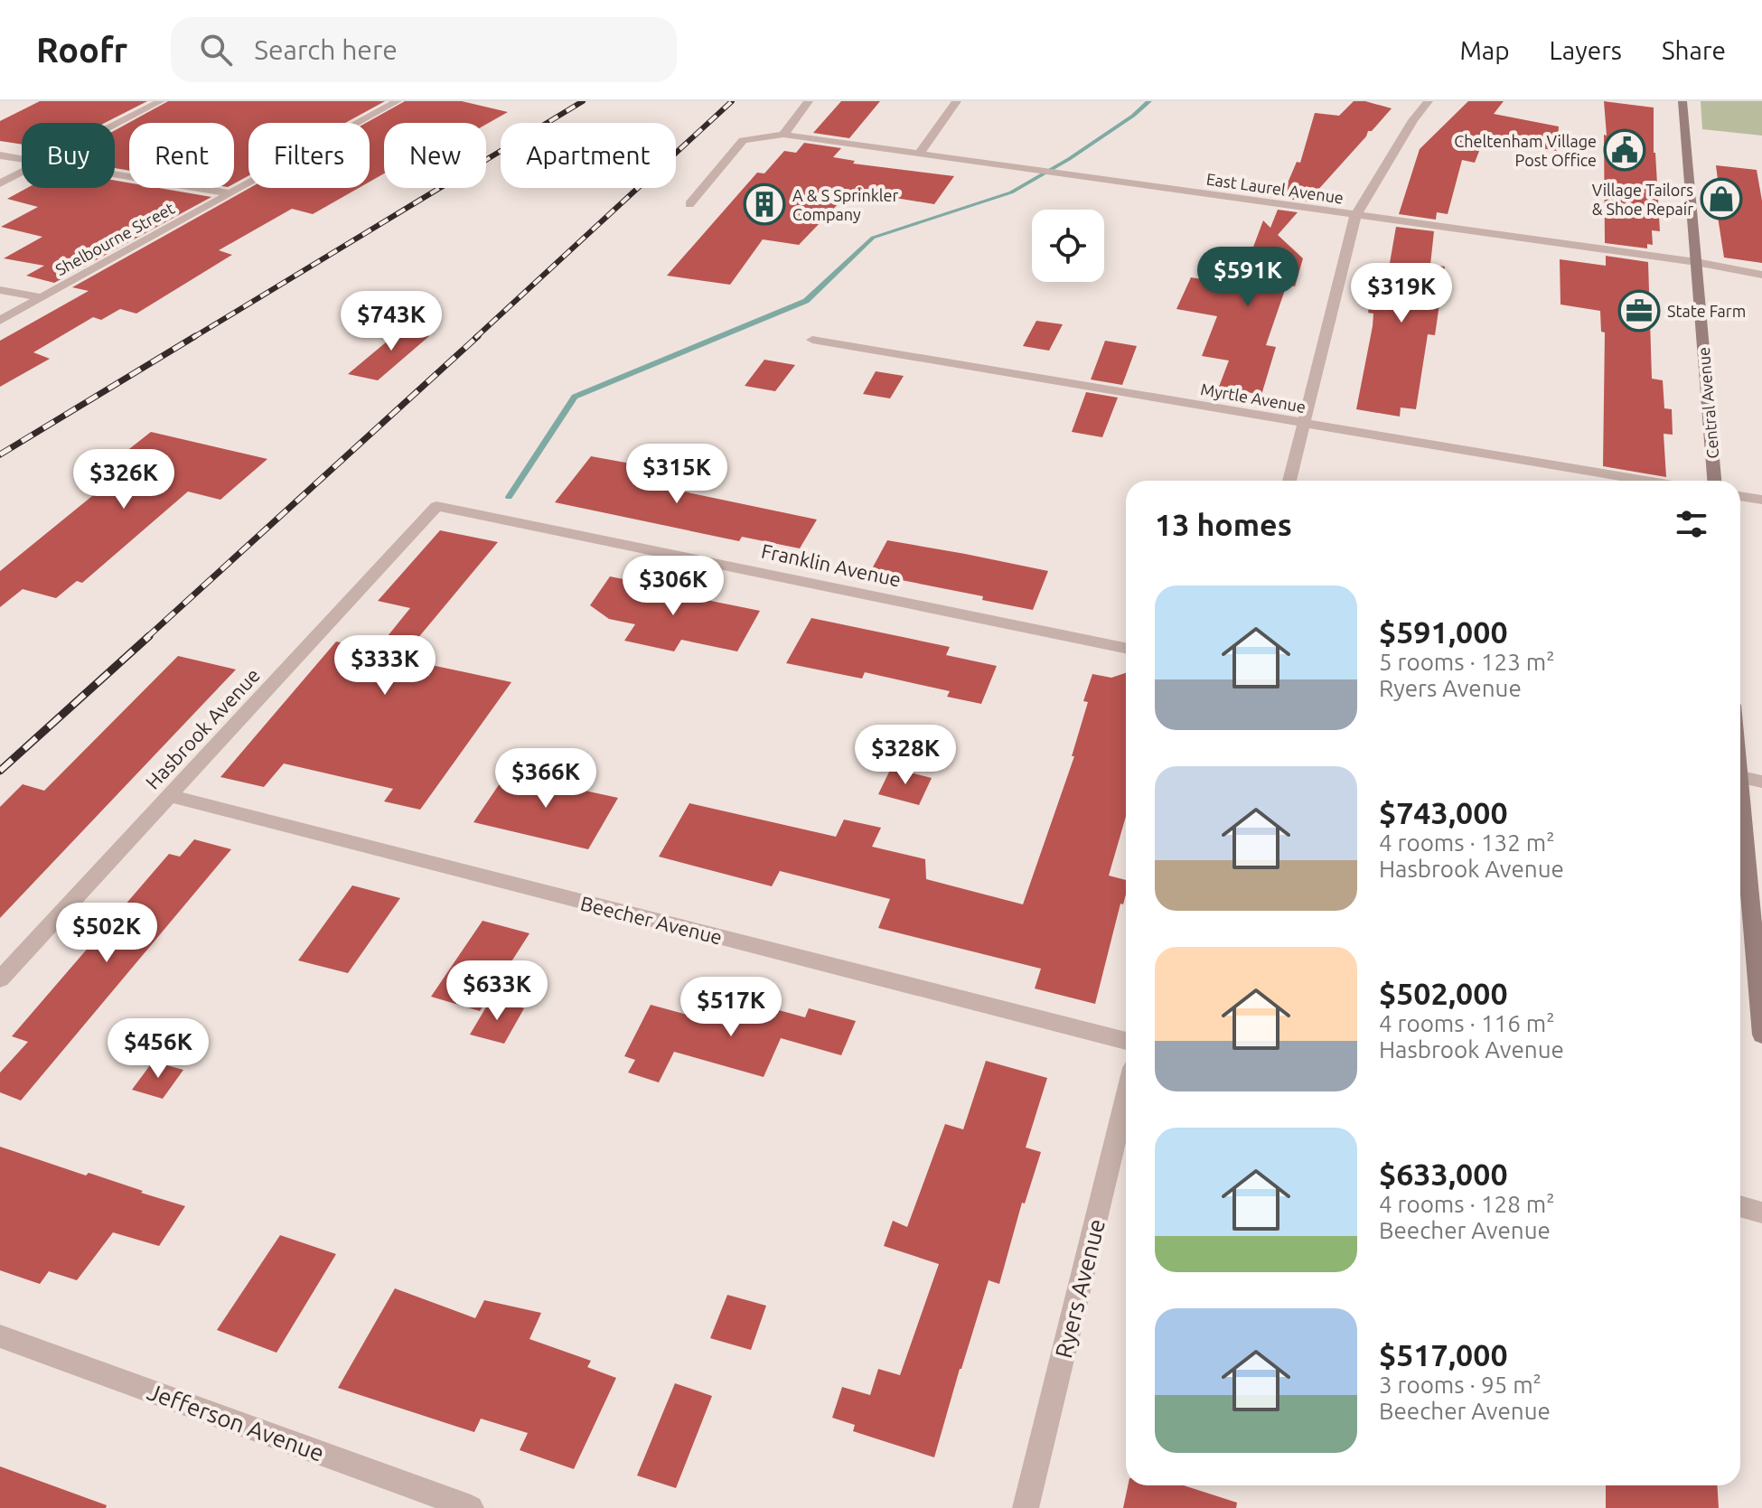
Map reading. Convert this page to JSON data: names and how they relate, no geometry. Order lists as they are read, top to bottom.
{
  "streets": {
    "main road": ["Central Avenue"],
    "street": [
      "East Laurel Avenue",
      "Shelbourne Street",
      "Myrtle Avenue",
      "Franklin Avenue",
      "Hasbrook Avenue",
      "Beecher Avenue",
      "Ryers Avenue",
      "Jefferson Avenue"
    ]
  },
  "crossings": [
    ["East Laurel Avenue", "Central Avenue"],
    ["Franklin Avenue", "Hasbrook Avenue"],
    ["Hasbrook Avenue", "Beecher Avenue"]
  ],
  "places": {
    "public building": ["Cheltenham Village Post Office"],
    "shop": ["Village Tailors & Shoe Repair"],
    "building": ["A & S Sprinkler Company"],
    "office": ["State Farm"]
  },
  "page": {
    "header": "Roofr",
    "search": "Search here",
    "nav": ["Map", "Layers", "Share"],
    "chip": [
      "Buy",
      "Rent",
      "Filters",
      "New",
      "Apartment"
    ],
    "price": [
      "$591K",
      "$319K",
      "$743K",
      "$315K",
      "$326K",
      "$306K",
      "$333K",
      "$328K",
      "$366K",
      "$502K",
      "$633K",
      "$517K",
      "$456K"
    ],
    "heading": "13 homes",
    "list": [
      {
        "name": "$591,000",
        "note": "5 rooms · 123 m² · Ryers Avenue"
      },
      {
        "name": "$743,000",
        "note": "4 rooms · 132 m² · Hasbrook Avenue"
      },
      {
        "name": "$502,000",
        "note": "4 rooms · 116 m² · Hasbrook Avenue"
      },
      {
        "name": "$633,000",
        "note": "4 rooms · 128 m² · Beecher Avenue"
      },
      {
        "name": "$517,000",
        "note": "3 rooms · 95 m² · Beecher Avenue"
      }
    ]
  }
}
